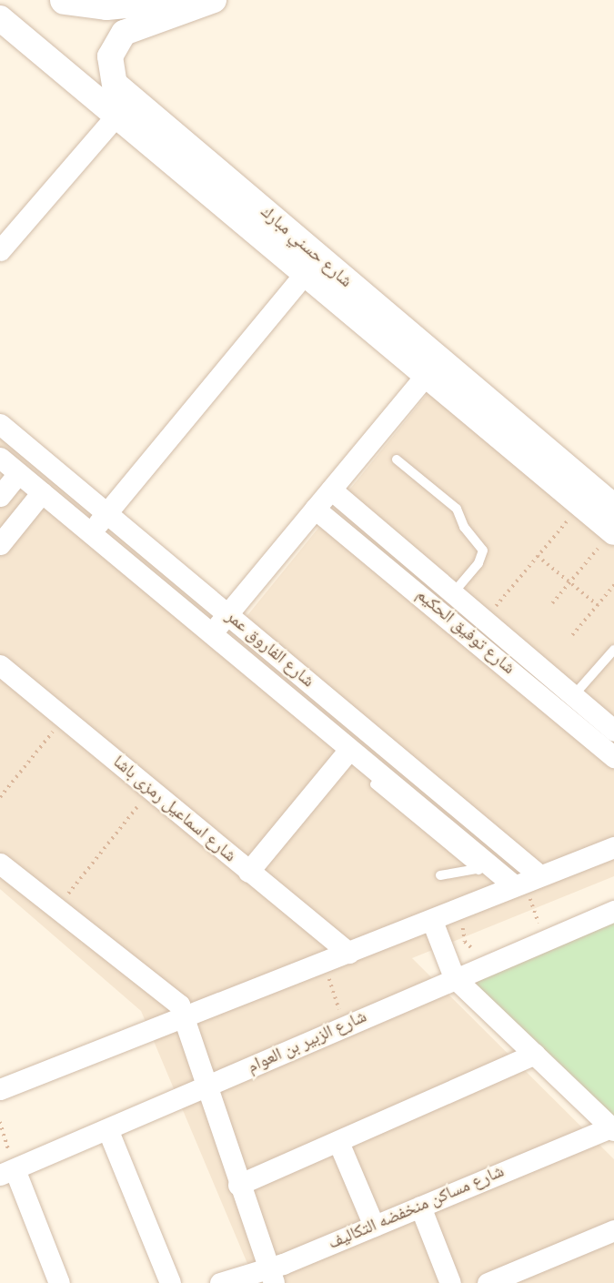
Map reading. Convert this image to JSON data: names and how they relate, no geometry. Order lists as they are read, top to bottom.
{
  "streets": {
    "street": [
      "شارع حسني مبارك",
      "شارع توفيق الحكيم",
      "شارع الفاروق عمر",
      "شارع اسماعيل رمزى باشا",
      "شارع الزبير بن العوام",
      "شارع مساكن منخفضه التكاليف"
    ]
  }
}
